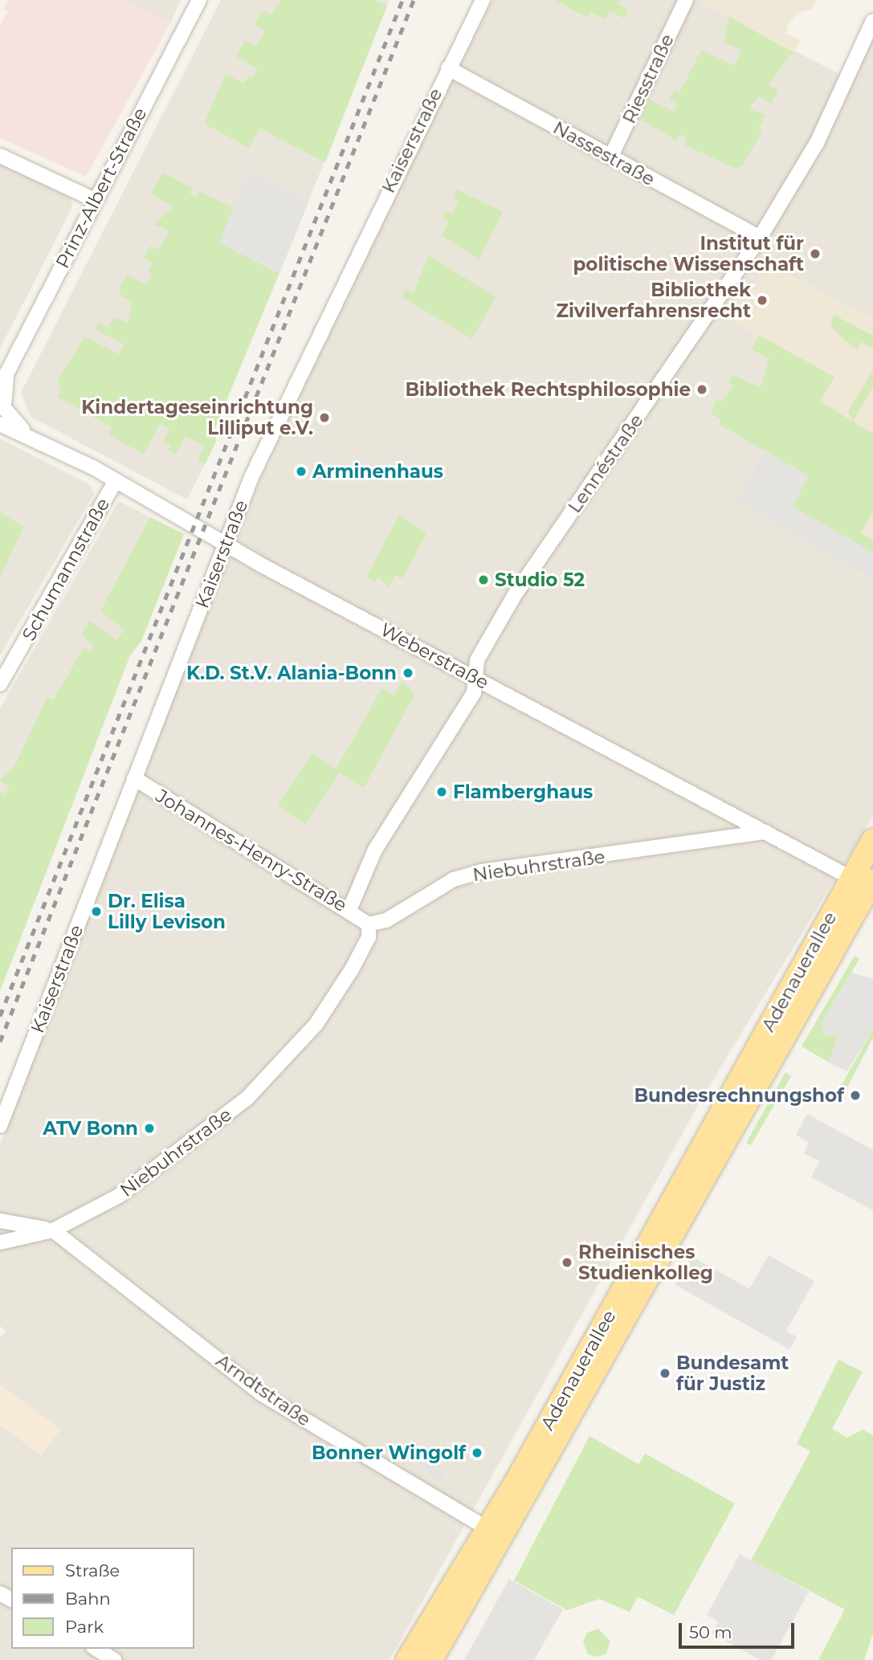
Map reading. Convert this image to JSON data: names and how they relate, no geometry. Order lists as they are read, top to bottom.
{
  "streets": {
    "main road": ["Adenauerallee"],
    "street": [
      "Riesstraße",
      "Kaiserstraße",
      "Nassestraße",
      "Prinz-Albert-Straße",
      "Lennéstraße",
      "Schumannstraße",
      "Weberstraße",
      "Johannes-Henry-Straße",
      "Niebuhrstraße",
      "Arndtstraße"
    ]
  },
  "crossings": [
    ["Riesstraße", "Nassestraße"],
    ["Kaiserstraße", "Nassestraße"],
    ["Kaiserstraße", "Weberstraße"],
    ["Kaiserstraße", "Johannes-Henry-Straße"],
    ["Nassestraße", "Lennéstraße"],
    ["Prinz-Albert-Straße", "Weberstraße"],
    ["Lennéstraße", "Weberstraße"],
    ["Lennéstraße", "Johannes-Henry-Straße"],
    ["Schumannstraße", "Weberstraße"],
    ["Weberstraße", "Niebuhrstraße"],
    ["Weberstraße", "Adenauerallee"],
    ["Johannes-Henry-Straße", "Niebuhrstraße"],
    ["Niebuhrstraße", "Arndtstraße"],
    ["Adenauerallee", "Arndtstraße"]
  ],
  "places": [
    "Institut für politische Wissenschaft",
    "Bibliothek Zivilverfahrensrecht",
    "Bibliothek Rechtsphilosophie",
    "Kindertageseinrichtung Lilliput e.V.",
    "Arminenhaus",
    "Studio 52",
    "K.D. St.V. Alania-Bonn",
    "Flamberghaus",
    "Dr. Elisa Lilly Levison",
    "Bundesrechnungshof",
    "ATV Bonn",
    "Rheinisches Studienkolleg",
    "Bundesamt für Justiz",
    "Bonner Wingolf"
  ],
  "legend": ["Straße", "Bahn", "Park"],
  "scale_bar": "50 m"
}
